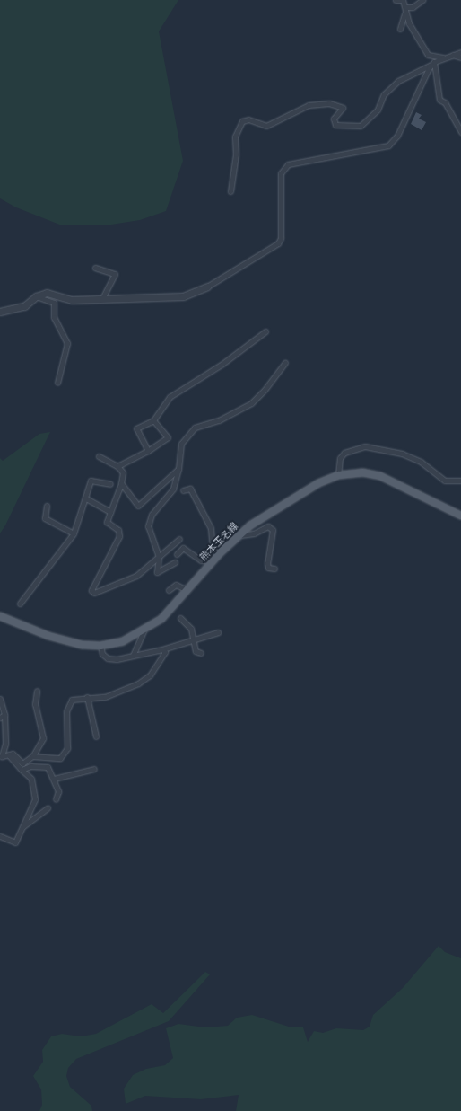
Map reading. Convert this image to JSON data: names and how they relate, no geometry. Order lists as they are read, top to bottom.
{
  "streets": {
    "main road": ["熊本玉名線"]
  }
}
